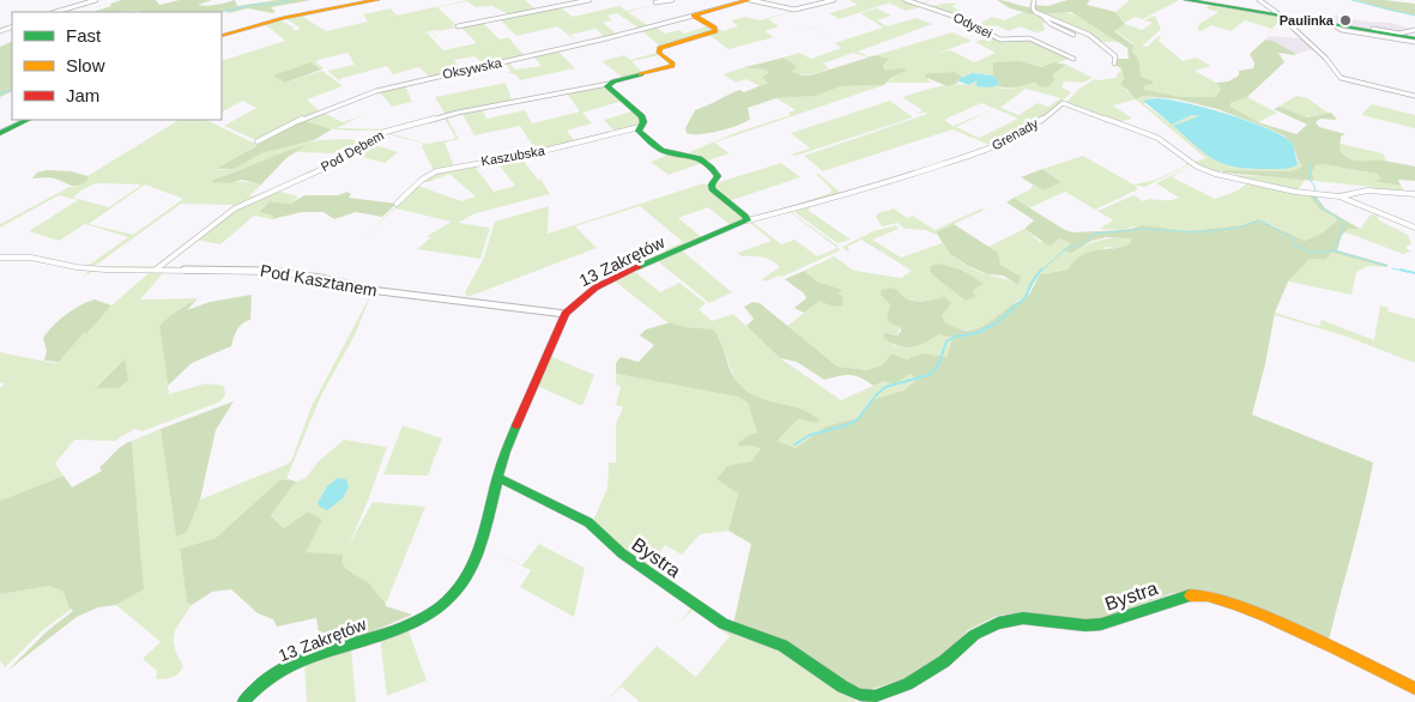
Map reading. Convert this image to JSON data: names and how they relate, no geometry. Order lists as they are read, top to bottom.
{
  "streets": {
    "street": [
      "Odysei",
      "Oksywska",
      "Grenady",
      "Pod Dębem",
      "Kaszubska",
      "13 Zakrętów",
      "Pod Kasztanem",
      "Bystra"
    ]
  },
  "crossings": [
    ["Grenady", "13 Zakrętów"],
    ["Pod Dębem", "Pod Kasztanem"],
    ["13 Zakrętów", "Pod Kasztanem"],
    ["13 Zakrętów", "Bystra"]
  ],
  "places": ["Paulinka"],
  "legend": ["Fast", "Slow", "Jam"]
}
